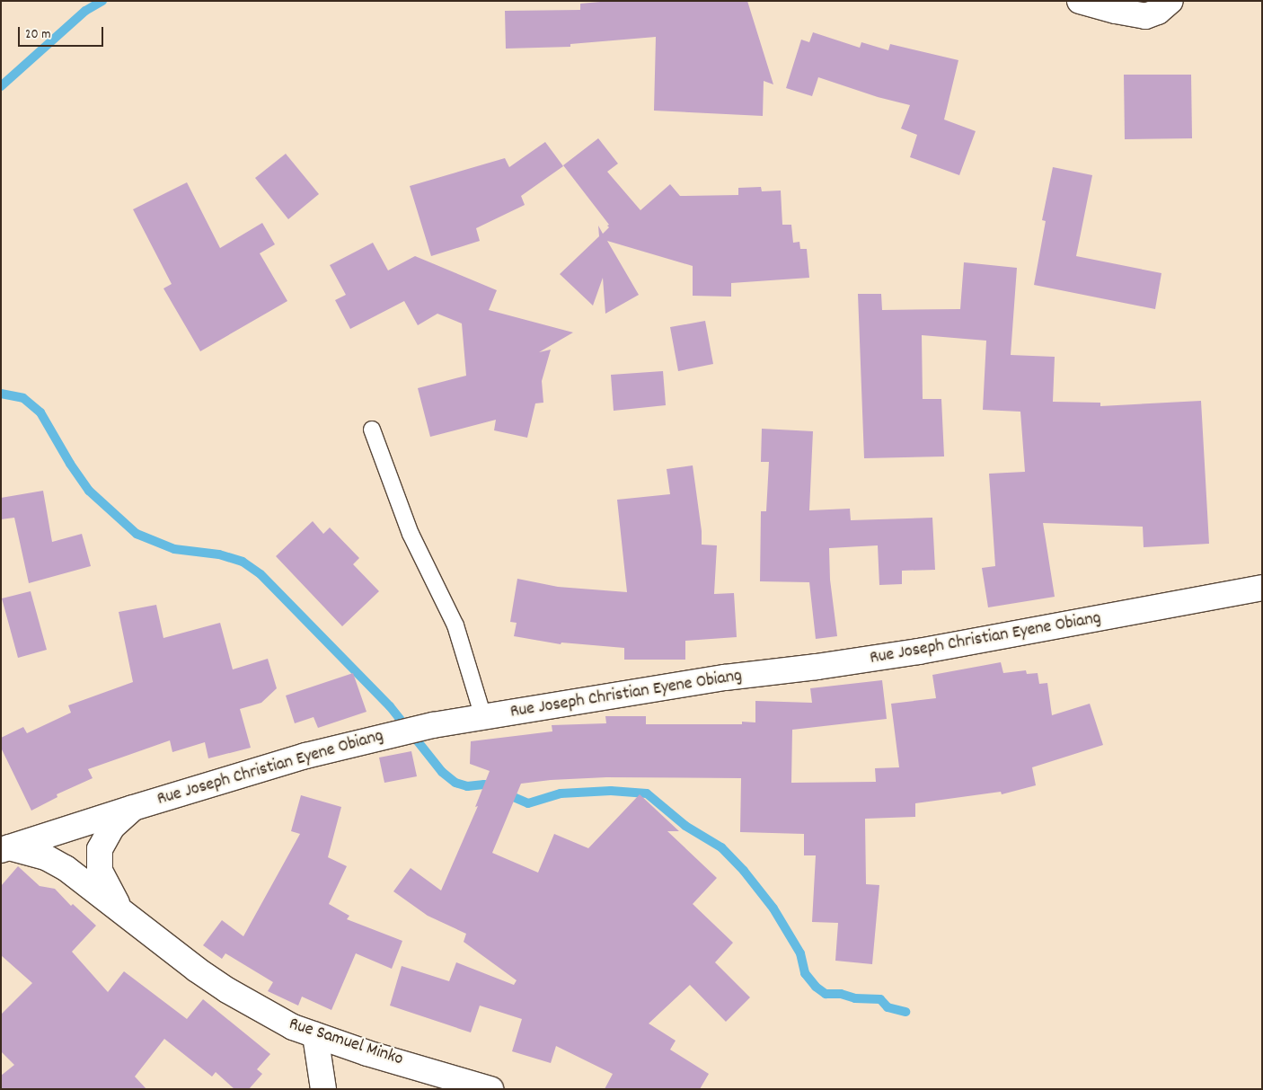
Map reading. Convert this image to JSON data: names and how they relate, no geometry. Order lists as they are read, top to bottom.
{
  "streets": {
    "street": ["Rue Joseph Christian Eyene Obiang", "Rue Samuel Minko"]
  },
  "crossings": [
    ["Rue Joseph Christian Eyene Obiang", "Rue Samuel Minko"]
  ],
  "scale_bar": "20 m"
}
